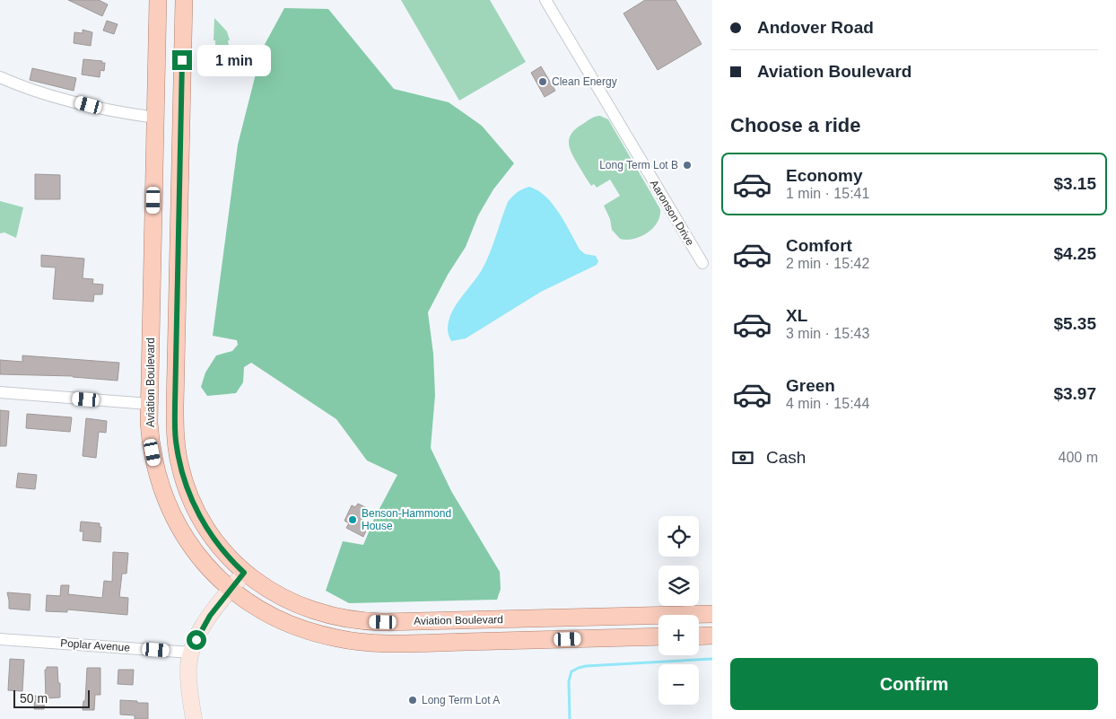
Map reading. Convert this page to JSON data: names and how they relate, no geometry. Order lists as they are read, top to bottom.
{
  "streets": {
    "main road": ["Aviation Boulevard"],
    "street": ["Aaronson Drive", "Poplar Avenue"]
  },
  "places": [
    "Clean Energy",
    "Long Term Lot B",
    "Benson-Hammond House",
    "Long Term Lot A"
  ],
  "scale_bar": "50 m",
  "page": {
    "banner": ["Andover Road", "Aviation Boulevard"],
    "bubble": "1 min",
    "heading": "Choose a ride",
    "list": [
      {
        "name": "Economy",
        "note": "1 min · 15:41",
        "value": "$3.15"
      },
      {
        "name": "Comfort",
        "note": "2 min · 15:42",
        "value": "$4.25"
      },
      {
        "name": "XL",
        "note": "3 min · 15:43",
        "value": "$5.35"
      },
      {
        "name": "Green",
        "note": "4 min · 15:44",
        "value": "$3.97"
      }
    ],
    "pay": ["Cash", "400 m"],
    "map_buttons": ["+", "−"],
    "buttons": "Confirm",
    "scale": "50 m"
  }
}
